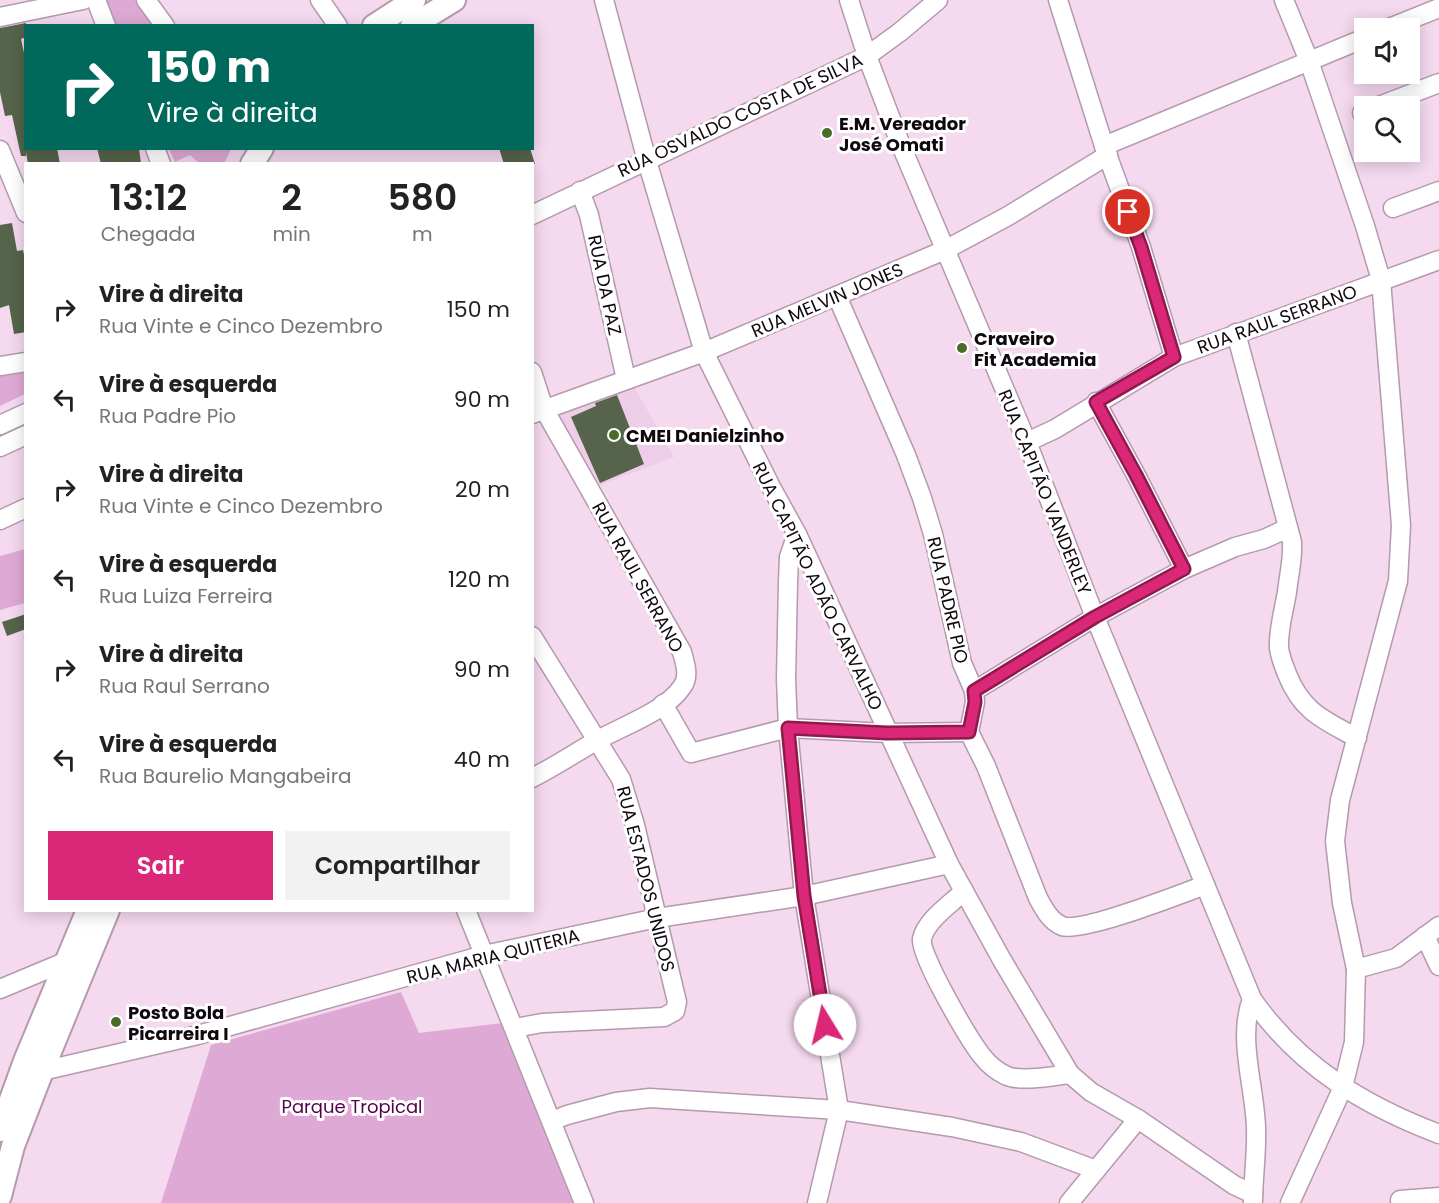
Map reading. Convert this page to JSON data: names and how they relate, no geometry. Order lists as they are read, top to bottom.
{
  "streets": {
    "street": [
      "RUA OSVALDO COSTA DE SILVA",
      "RUA DA PAZ",
      "RUA MELVIN JONES",
      "RUA RAUL SERRANO",
      "RUA CAPITÃO VANDERLEY",
      "RUA CAPITÃO ADÃO CARVALHO",
      "RUA PADRE PIO",
      "RUA ESTADOS UNIDOS",
      "RUA MARIA QUITERIA"
    ]
  },
  "crossings": [
    ["RUA OSVALDO COSTA DE SILVA", "RUA DA PAZ"],
    ["RUA OSVALDO COSTA DE SILVA", "RUA CAPITÃO VANDERLEY"],
    ["RUA OSVALDO COSTA DE SILVA", "RUA CAPITÃO ADÃO CARVALHO"],
    ["RUA DA PAZ", "RUA MELVIN JONES"],
    ["RUA MELVIN JONES", "RUA RAUL SERRANO"],
    ["RUA MELVIN JONES", "RUA CAPITÃO VANDERLEY"],
    ["RUA MELVIN JONES", "RUA CAPITÃO ADÃO CARVALHO"],
    ["RUA MELVIN JONES", "RUA PADRE PIO"],
    ["RUA RAUL SERRANO", "RUA CAPITÃO VANDERLEY"],
    ["RUA RAUL SERRANO", "RUA ESTADOS UNIDOS"],
    ["RUA CAPITÃO ADÃO CARVALHO", "RUA MARIA QUITERIA"],
    ["RUA ESTADOS UNIDOS", "RUA MARIA QUITERIA"]
  ],
  "parks": ["Parque Tropical"],
  "places": [
    "E.M. Vereador José Omati",
    "Craveiro Fit Academia",
    "CMEI Danielzinho",
    "Posto Bola Picarreira I"
  ],
  "page": {
    "turn": ["150 m", "Vire à direita"],
    "eta": [
      "13:12",
      "Chegada",
      "2",
      "min",
      "580",
      "m"
    ],
    "list": [
      {
        "name": "Vire à direita",
        "note": "Rua Vinte e Cinco Dezembro",
        "value": "150 m"
      },
      {
        "name": "Vire à esquerda",
        "note": "Rua Padre Pio",
        "value": "90 m"
      },
      {
        "name": "Vire à direita",
        "note": "Rua Vinte e Cinco Dezembro",
        "value": "20 m"
      },
      {
        "name": "Vire à esquerda",
        "note": "Rua Luiza Ferreira",
        "value": "120 m"
      },
      {
        "name": "Vire à direita",
        "note": "Rua Raul Serrano",
        "value": "90 m"
      },
      {
        "name": "Vire à esquerda",
        "note": "Rua Baurelio Mangabeira",
        "value": "40 m"
      }
    ],
    "buttons": ["Sair", "Compartilhar"]
  }
}
